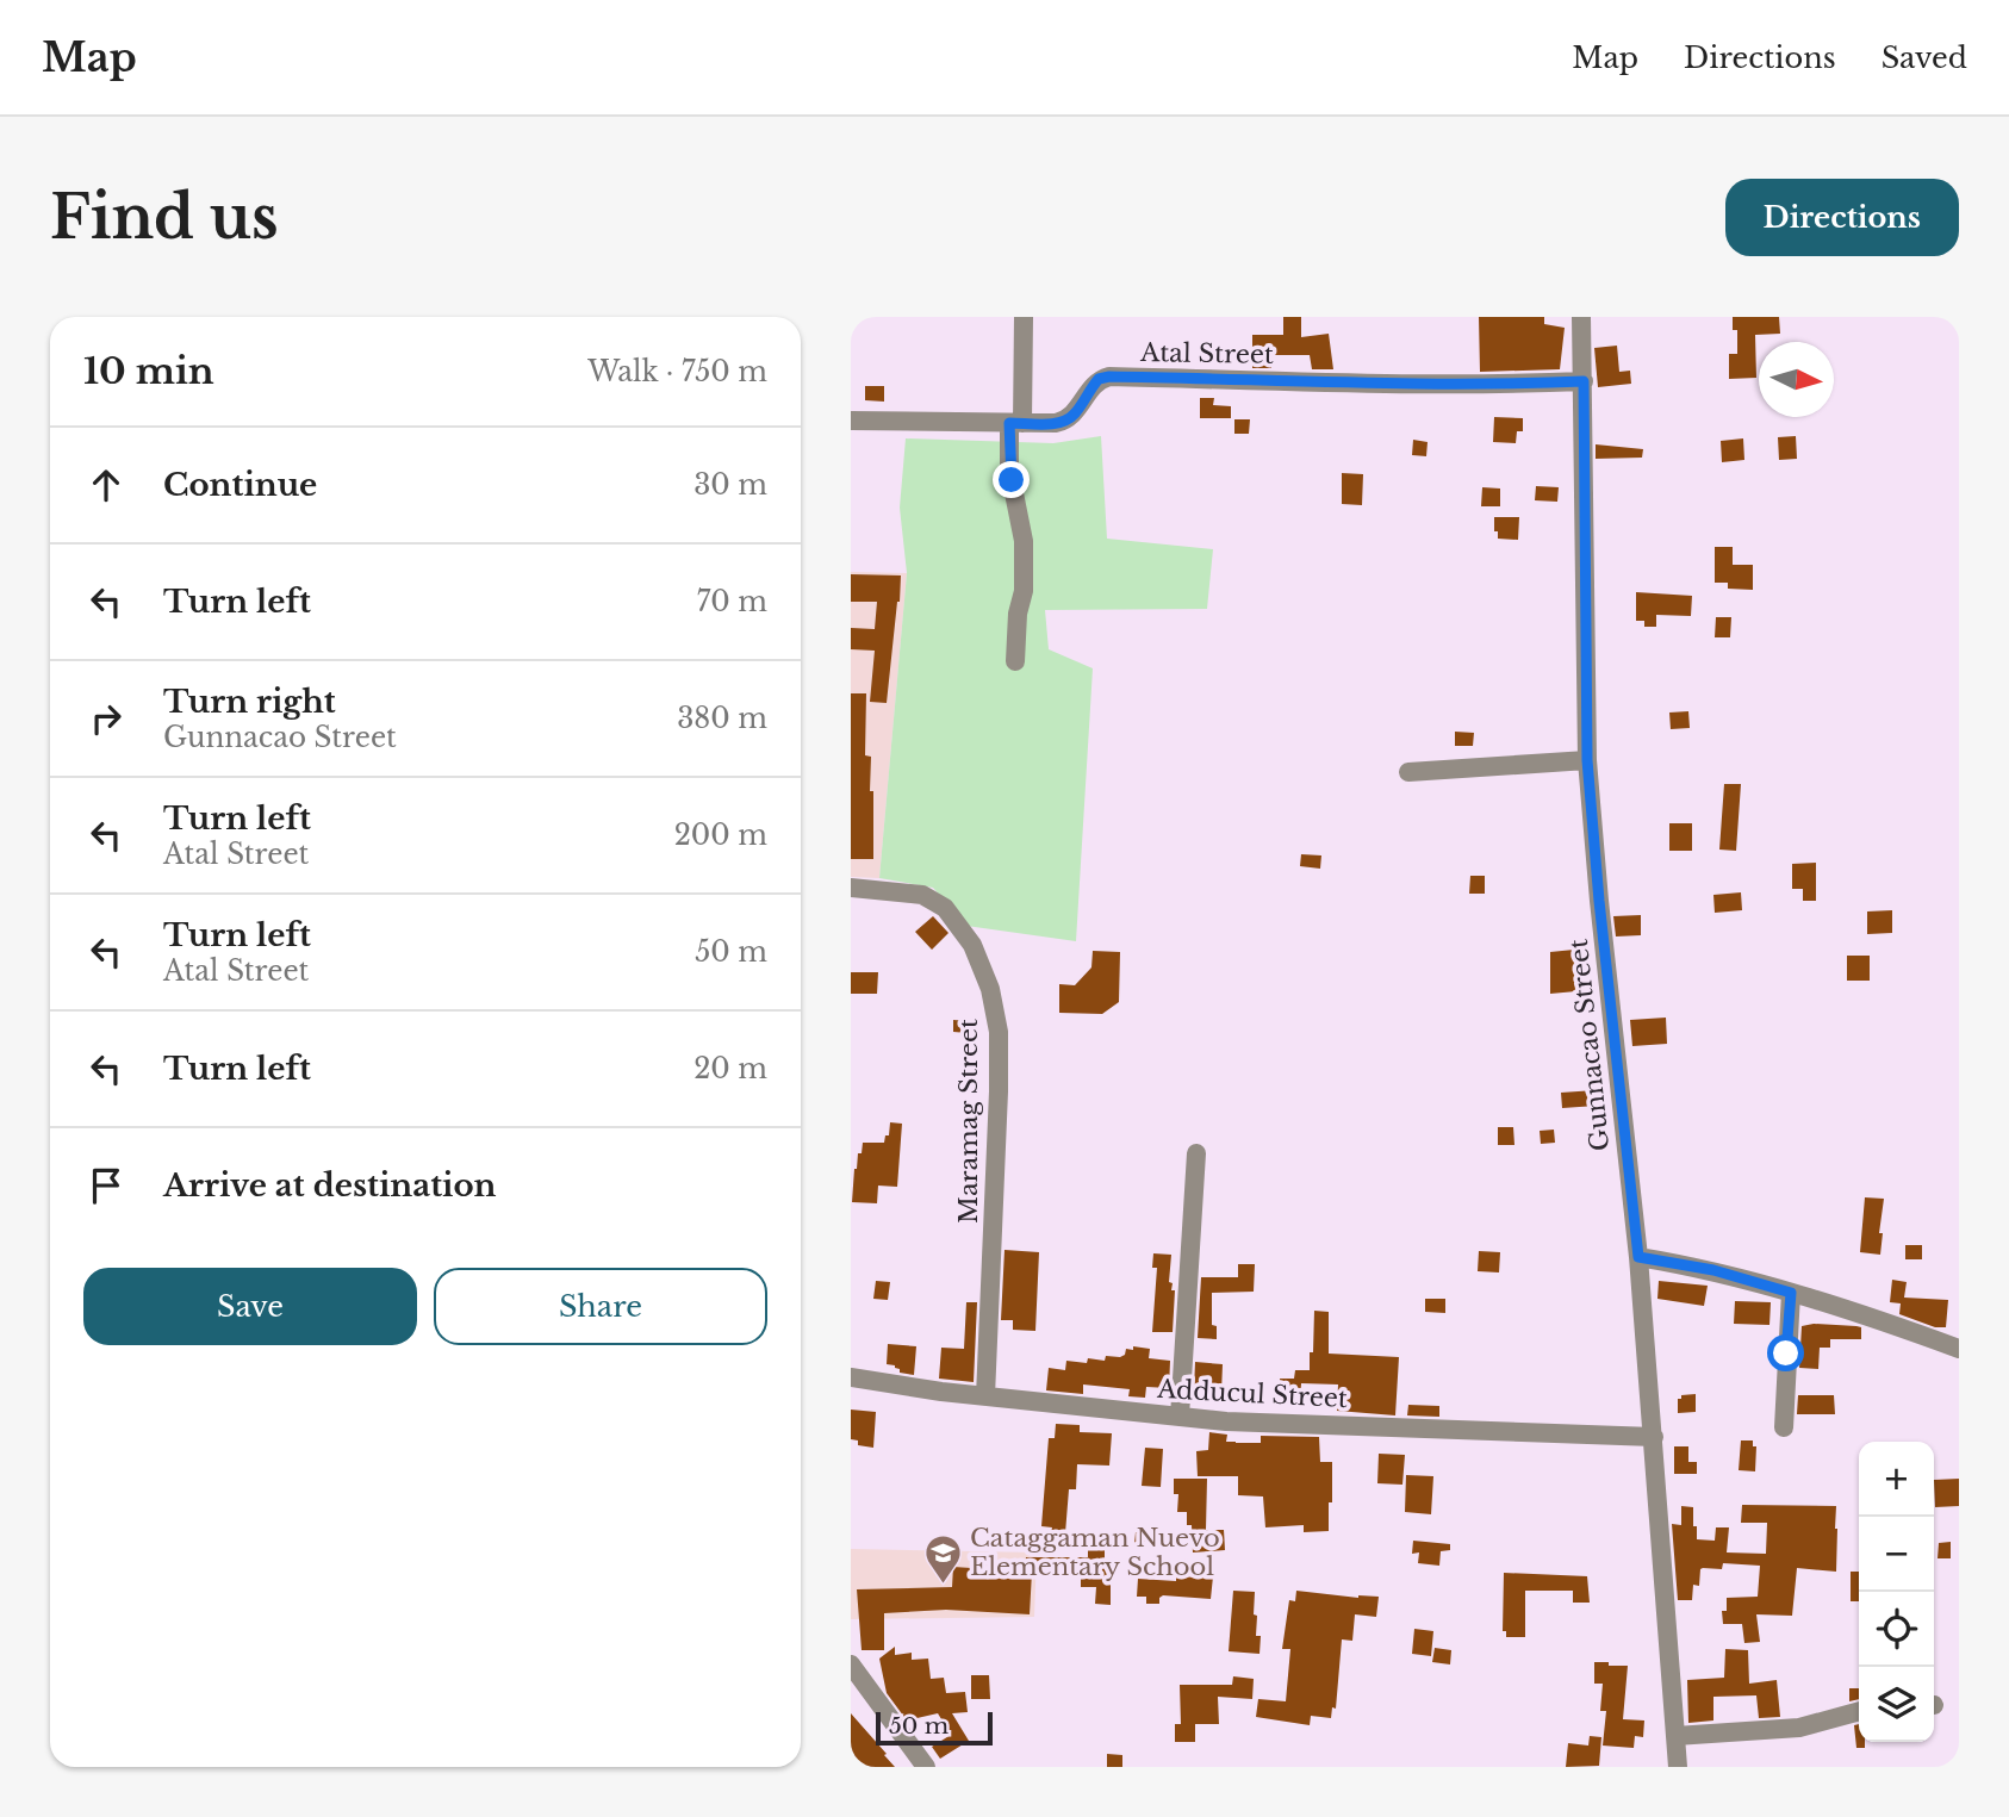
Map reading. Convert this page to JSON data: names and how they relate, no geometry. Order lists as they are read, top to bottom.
{
  "streets": {
    "street": [
      "Atal Street",
      "Gunnacao Street",
      "Maramag Street",
      "Adducul Street"
    ]
  },
  "crossings": [
    ["Atal Street", "Gunnacao Street"],
    ["Gunnacao Street", "Adducul Street"],
    ["Maramag Street", "Adducul Street"]
  ],
  "places": {
    "school or university": ["Cataggaman Nuevo Elementary School"]
  },
  "scale_bar": "50 m",
  "north": "right",
  "page": {
    "header": "Map",
    "nav": ["Map", "Directions", "Saved"],
    "buttons": [
      "Directions",
      ["Save", "Share"]
    ],
    "title": "Find us",
    "heading": ["10 min", "Walk · 750 m"],
    "list": [
      ["Continue", "30 m"],
      ["Turn left", "70 m"],
      ["Turn right", "Gunnacao Street", "380 m"],
      ["Turn left", "Atal Street", "200 m"],
      ["Turn left", "Atal Street", "50 m"],
      ["Turn left", "20 m"],
      "Arrive at destination"
    ],
    "map_buttons": ["+", "−"],
    "scale": "50 m"
  }
}
